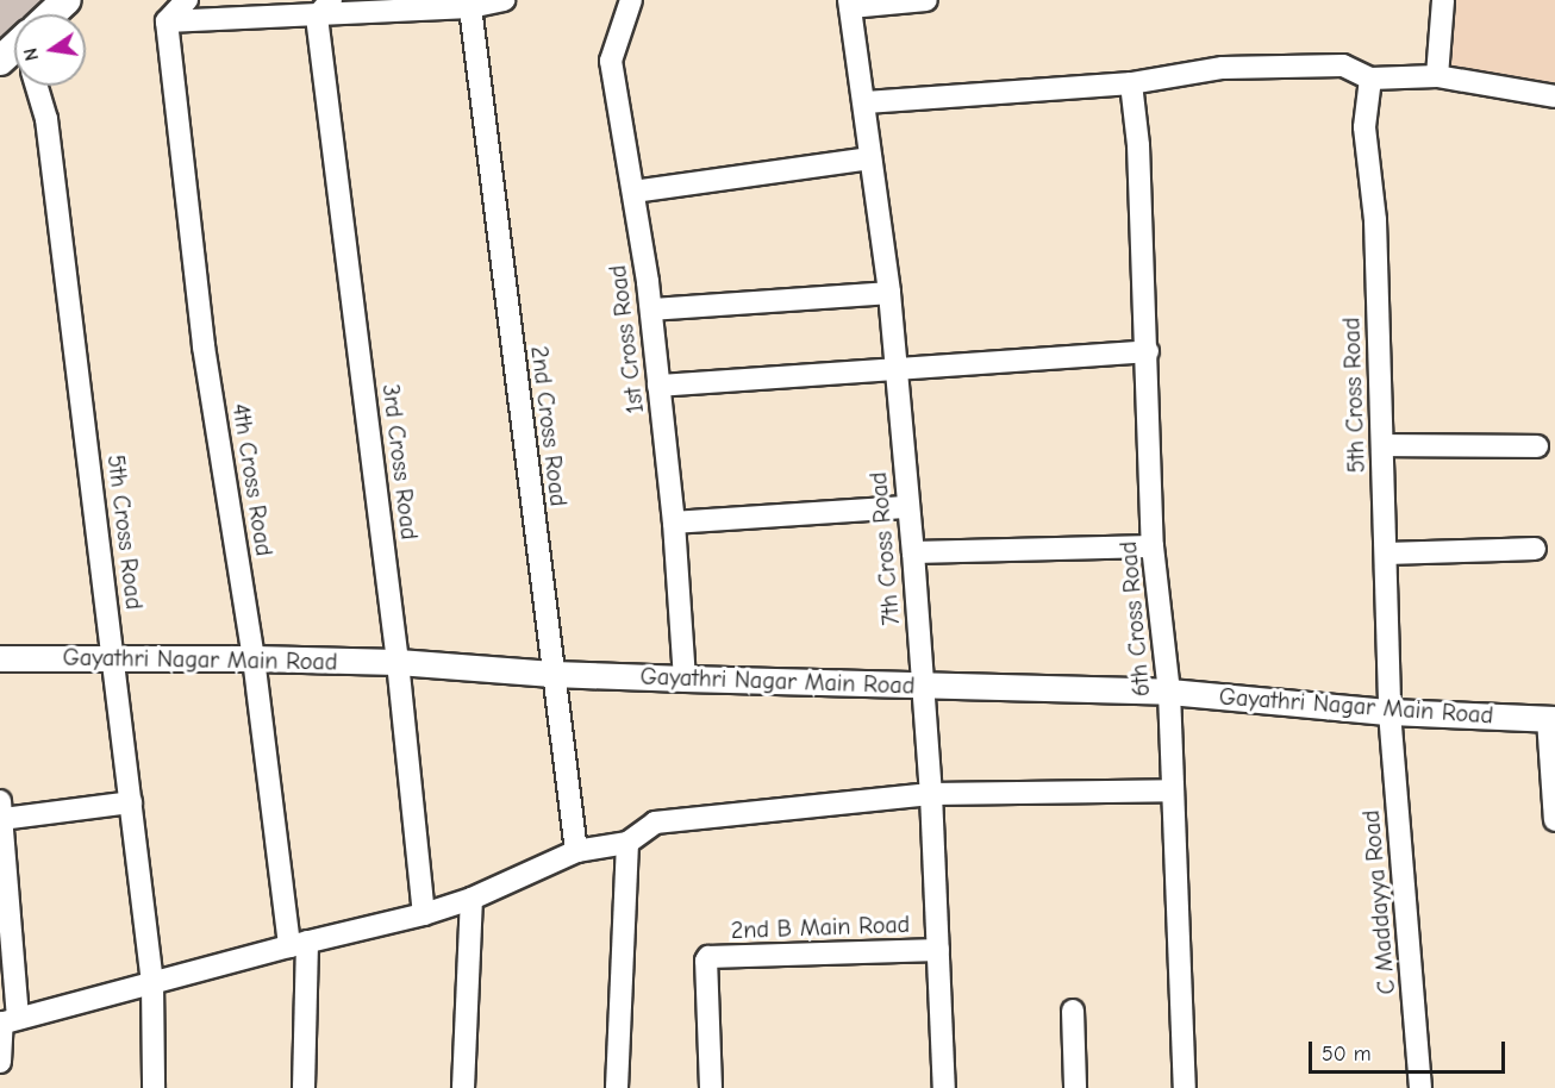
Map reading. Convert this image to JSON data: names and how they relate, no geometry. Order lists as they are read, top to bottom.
{
  "streets": {
    "street": [
      "1st Cross Road",
      "5th Cross Road",
      "2nd Cross Road",
      "3rd Cross Road",
      "4th Cross Road",
      "7th Cross Road",
      "6th Cross Road",
      "Gayathri Nagar Main Road",
      "C Maddayya Road",
      "2nd B Main Road"
    ]
  },
  "crossings": [
    ["1st Cross Road", "Gayathri Nagar Main Road"],
    ["5th Cross Road", "Gayathri Nagar Main Road"],
    ["5th Cross Road", "C Maddayya Road"],
    ["2nd Cross Road", "Gayathri Nagar Main Road"],
    ["3rd Cross Road", "Gayathri Nagar Main Road"],
    ["4th Cross Road", "Gayathri Nagar Main Road"],
    ["7th Cross Road", "Gayathri Nagar Main Road"],
    ["7th Cross Road", "2nd B Main Road"],
    ["6th Cross Road", "Gayathri Nagar Main Road"],
    ["Gayathri Nagar Main Road", "C Maddayya Road"]
  ],
  "scale_bar": "50 m",
  "north": "left"
}
